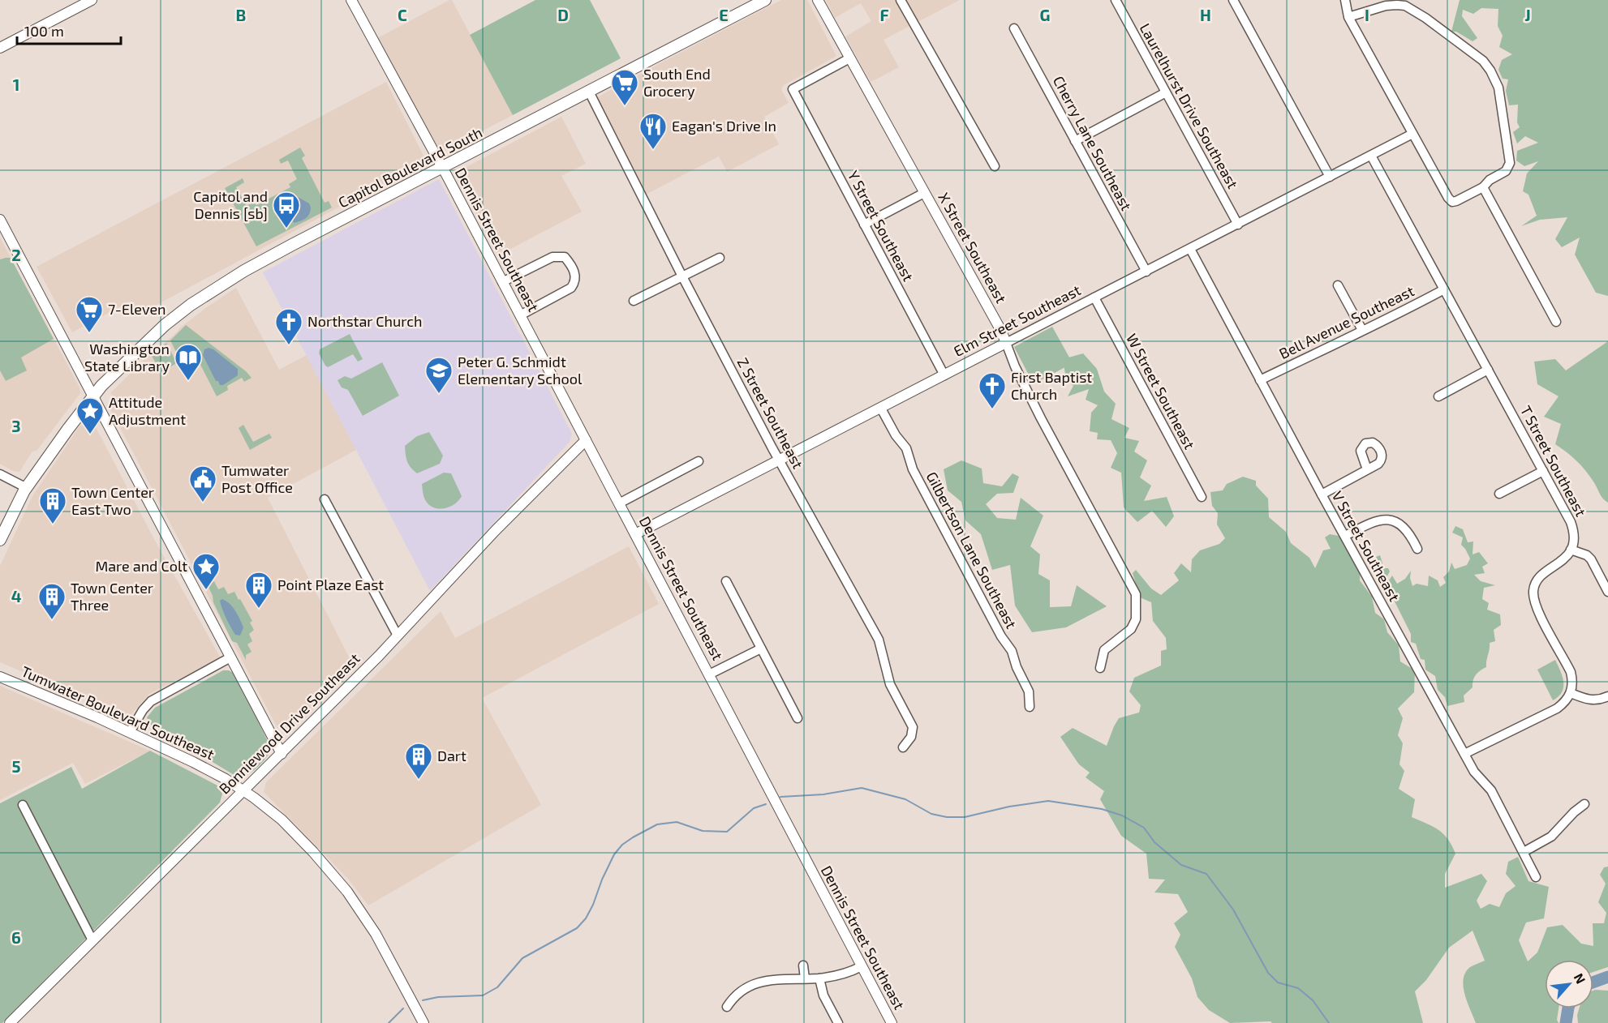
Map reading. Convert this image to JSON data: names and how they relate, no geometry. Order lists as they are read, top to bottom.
{
  "streets": {
    "main road": ["Capitol Boulevard South"],
    "street": [
      "Laurelhurst Drive Southeast",
      "Cherry Lane Southeast",
      "Y Street Southeast",
      "Dennis Street Southeast",
      "X Street Southeast",
      "Elm Street Southeast",
      "Bell Avenue Southeast",
      "W Street Southeast",
      "Z Street Southeast",
      "T Street Southeast",
      "V Street Southeast",
      "Gilbertson Lane Southeast",
      "Tumwater Boulevard Southeast",
      "Bonniewood Drive Southeast"
    ]
  },
  "crossings": [
    ["Laurelhurst Drive Southeast", "Elm Street Southeast"],
    ["Cherry Lane Southeast", "Elm Street Southeast"],
    ["Capitol Boulevard South", "Dennis Street Southeast"],
    ["Capitol Boulevard South", "Z Street Southeast"],
    ["Y Street Southeast", "X Street Southeast"],
    ["Y Street Southeast", "Elm Street Southeast"],
    ["Dennis Street Southeast", "Elm Street Southeast"],
    ["Dennis Street Southeast", "Bonniewood Drive Southeast"],
    ["X Street Southeast", "Elm Street Southeast"],
    ["Elm Street Southeast", "W Street Southeast"],
    ["Elm Street Southeast", "Z Street Southeast"],
    ["Elm Street Southeast", "T Street Southeast"],
    ["Elm Street Southeast", "V Street Southeast"],
    ["Elm Street Southeast", "Gilbertson Lane Southeast"],
    ["Bell Avenue Southeast", "T Street Southeast"],
    ["Bell Avenue Southeast", "V Street Southeast"],
    ["Tumwater Boulevard Southeast", "Bonniewood Drive Southeast"]
  ],
  "places": {
    "supermarket": ["South End Grocery", "7-Eleven"],
    "restaurant": ["Eagan's Drive In"],
    "bus stop": ["Capitol and Dennis [sb]"],
    "church": ["Northstar Church", "First Baptist Church"],
    "library": ["Washington State Library"],
    "school or university": ["Peter G. Schmidt Elementary School"],
    "place": ["Attitude Adjustment", "Mare and Colt"],
    "public building": ["Tumwater Post Office"],
    "building": [
      "Town Center East Two",
      "Point Plaze East",
      "Town Center Three",
      "Dart"
    ]
  },
  "scale_bar": "100 m",
  "north": "top right",
  "grid": {
    "columns": [
      "B",
      "C",
      "D",
      "E",
      "F",
      "G",
      "H",
      "I",
      "J"
    ],
    "rows": [
      "1",
      "2",
      "3",
      "4",
      "5",
      "6"
    ]
  }
}
